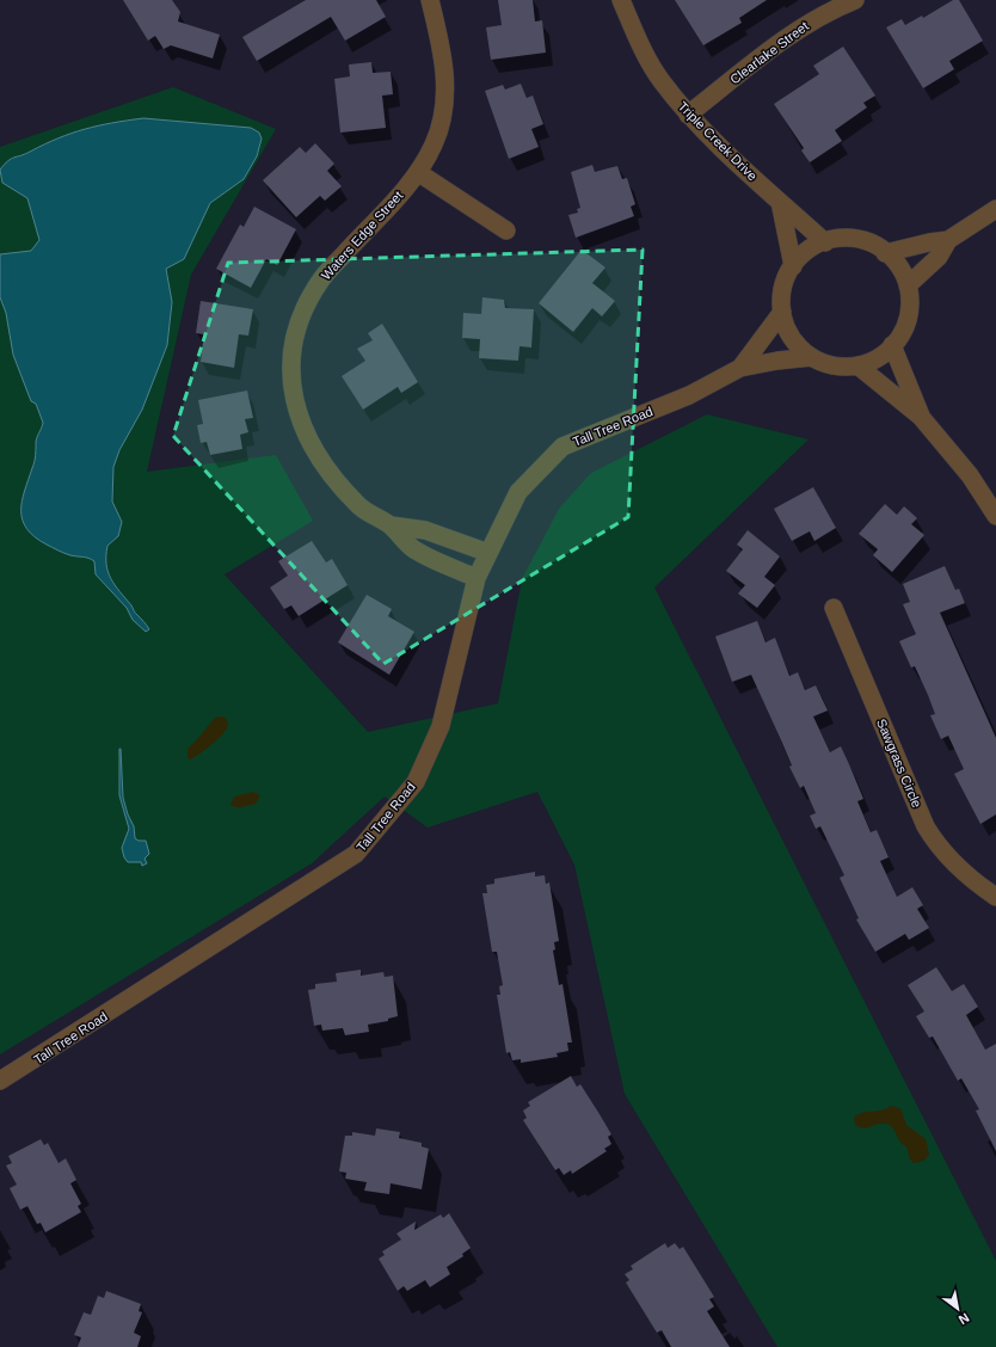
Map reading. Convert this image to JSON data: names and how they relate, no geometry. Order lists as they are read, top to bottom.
{
  "streets": {
    "street": [
      "Clearlake Street",
      "Triple Creek Drive",
      "Waters Edge Street",
      "Tall Tree Road",
      "Sawgrass Circle"
    ]
  },
  "crossings": [
    ["Clearlake Street", "Triple Creek Drive"],
    ["Triple Creek Drive", "Tall Tree Road"]
  ],
  "north": "bottom right"
}
